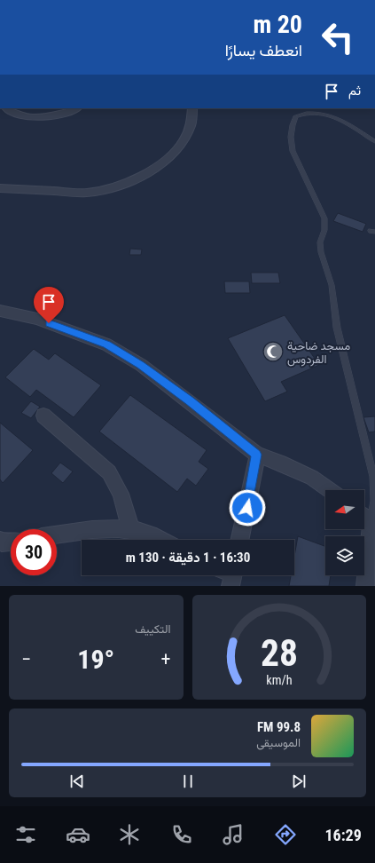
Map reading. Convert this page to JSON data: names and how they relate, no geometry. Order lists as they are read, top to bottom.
{
  "places": {
    "mosque": ["مسجد ضاحية الفردوس"]
  },
  "north": "left",
  "page": {
    "turn": ["20 m", "انعطف يسارًا"],
    "then": "ثم",
    "limit": "30",
    "trip": "16:30 · 1 دقيقة · 130 m",
    "tile": "التكييف",
    "heat": ["−", "19°", "+"],
    "song": ["99.8 FM", "الموسيقى"],
    "tabs": "16:29",
    "gauge": ["28", "km/h"]
  }
}
